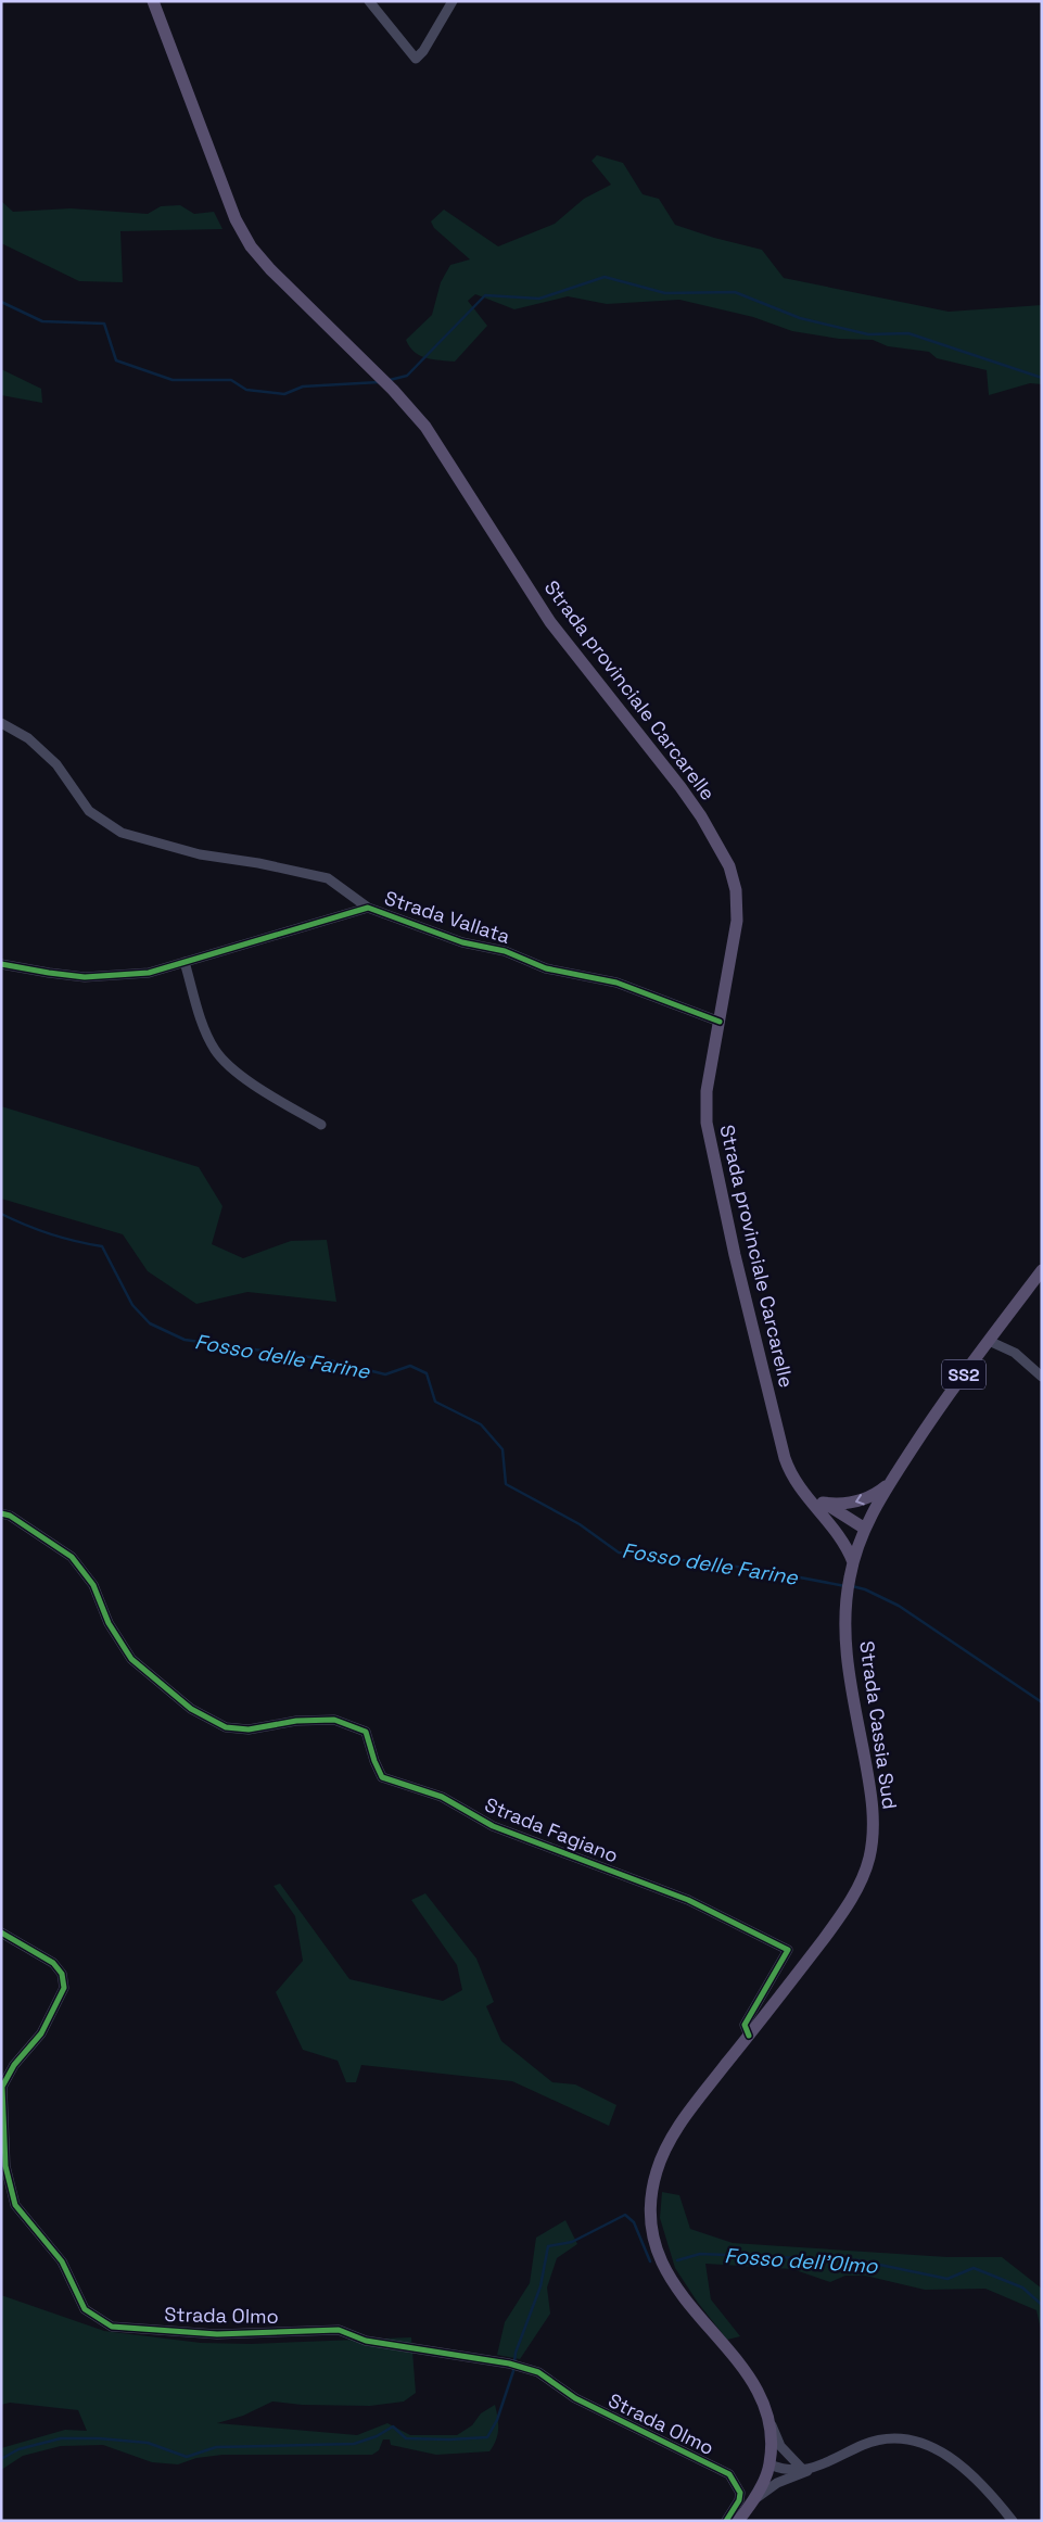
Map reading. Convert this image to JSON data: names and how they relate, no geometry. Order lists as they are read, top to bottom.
{
  "streets": {
    "main road": ["Strada provinciale Carcarelle", "SS2", "Strada Cassia Sud"],
    "street": ["Strada Vallata", "Strada Fagiano", "Strada Olmo"]
  },
  "crossings": [
    ["Strada provinciale Carcarelle", "Strada Vallata"],
    ["Strada provinciale Carcarelle", "Strada Cassia Sud"],
    ["Strada Cassia Sud", "Strada Fagiano"]
  ],
  "water": ["Fosso delle Farine", "Fosso dell'Olmo"]
}
